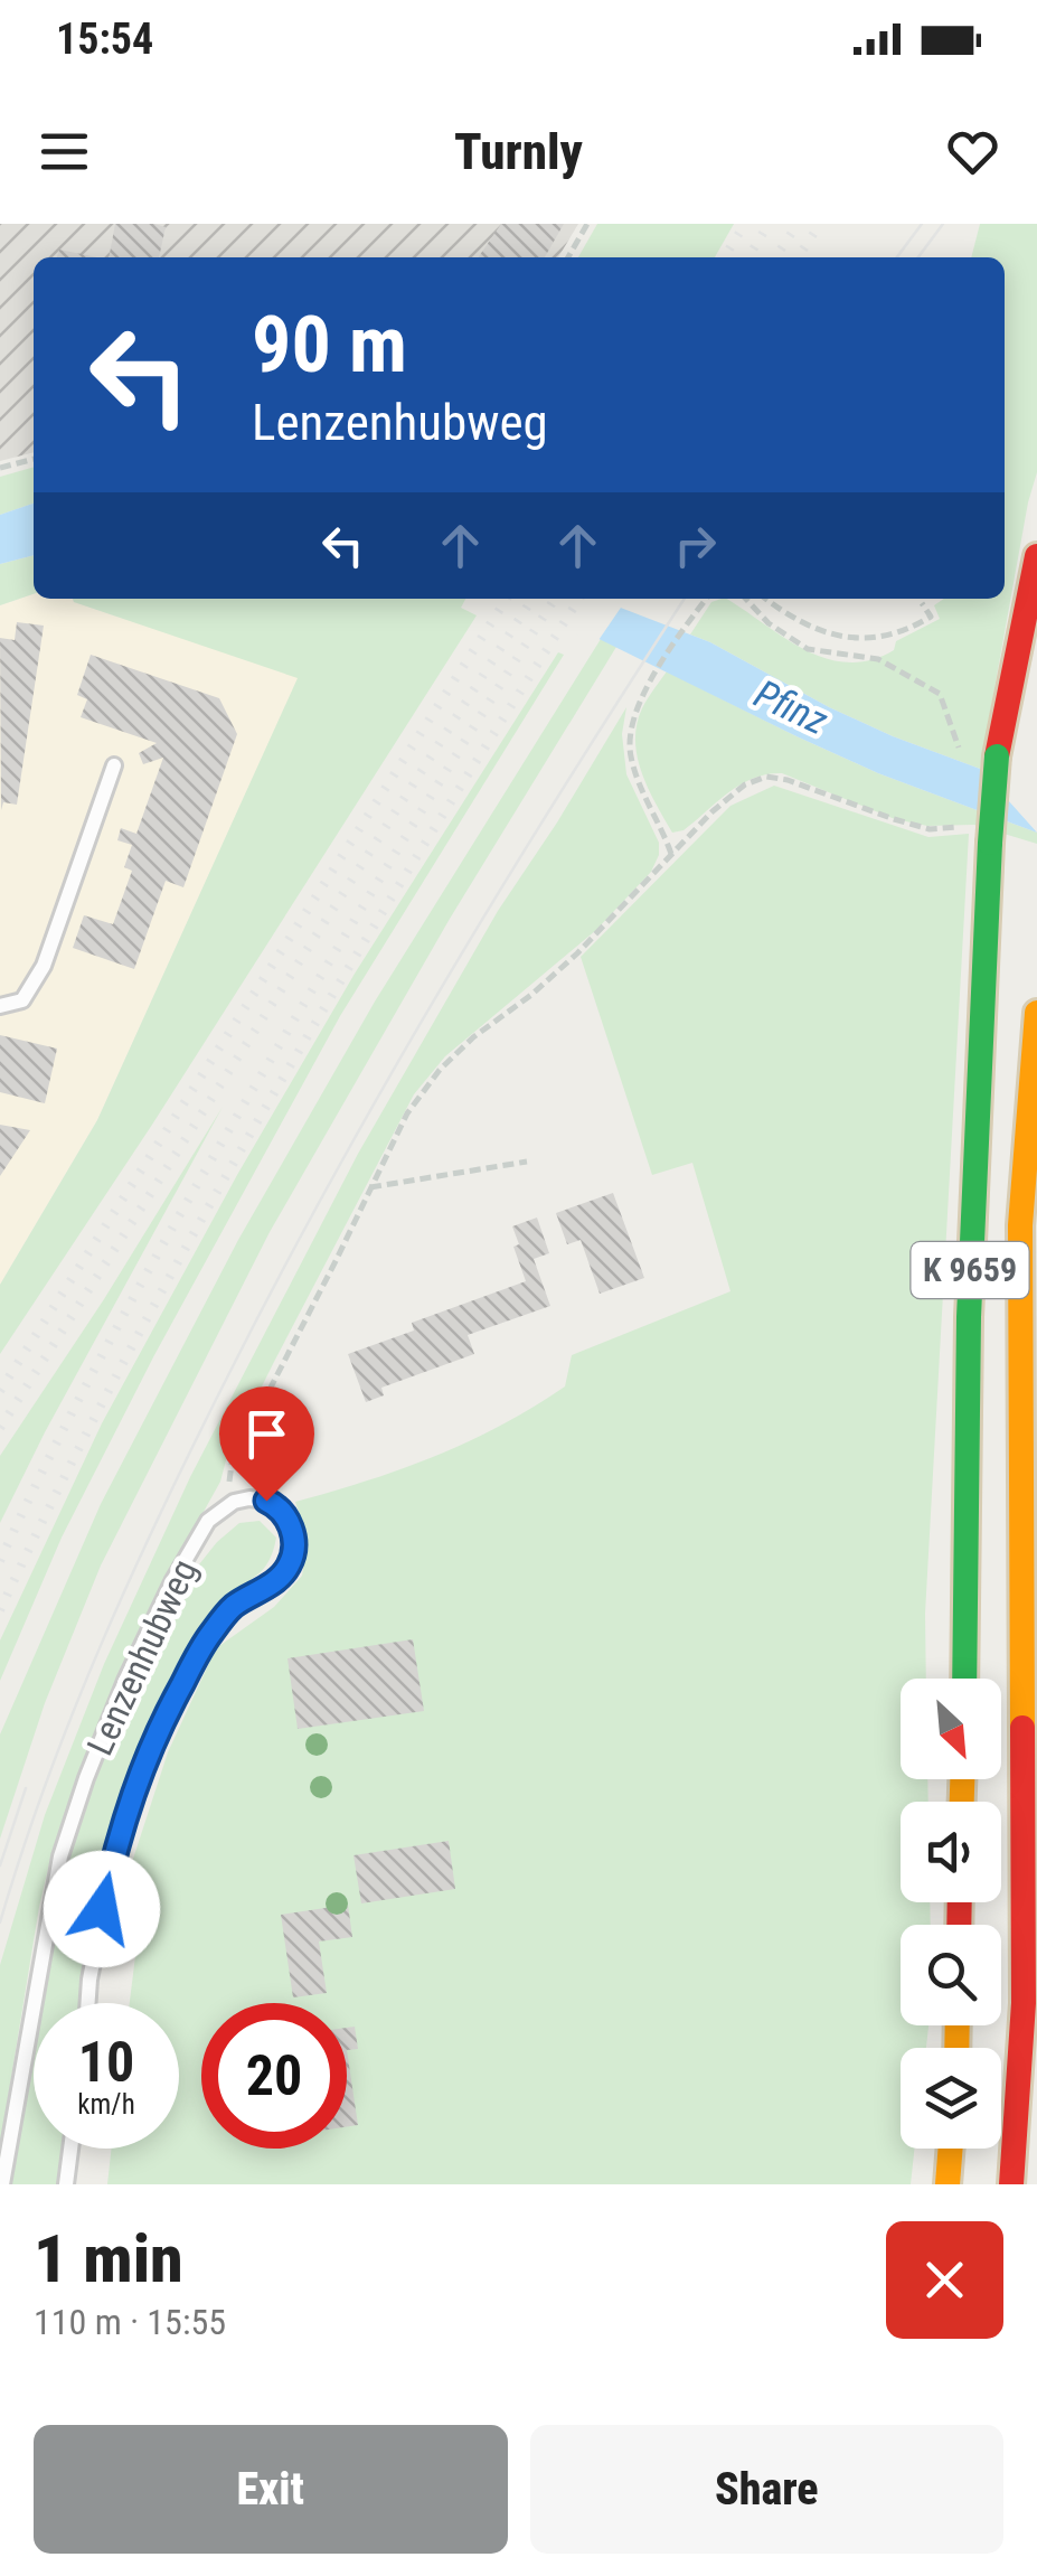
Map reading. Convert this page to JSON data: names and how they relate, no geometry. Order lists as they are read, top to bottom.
{
  "streets": {
    "main road": ["K 9659"],
    "lane": ["Lenzenhubweg"]
  },
  "water": ["Pfinz"],
  "north": "bottom right",
  "page": {
    "status": "15:54",
    "header": "Turnly",
    "turn": ["90 m", "Lenzenhubweg"],
    "speed": "10 km/h",
    "limit": "20",
    "heading": ["1 min", "110 m · 15:55"],
    "buttons": ["Exit", "Share"]
  }
}
